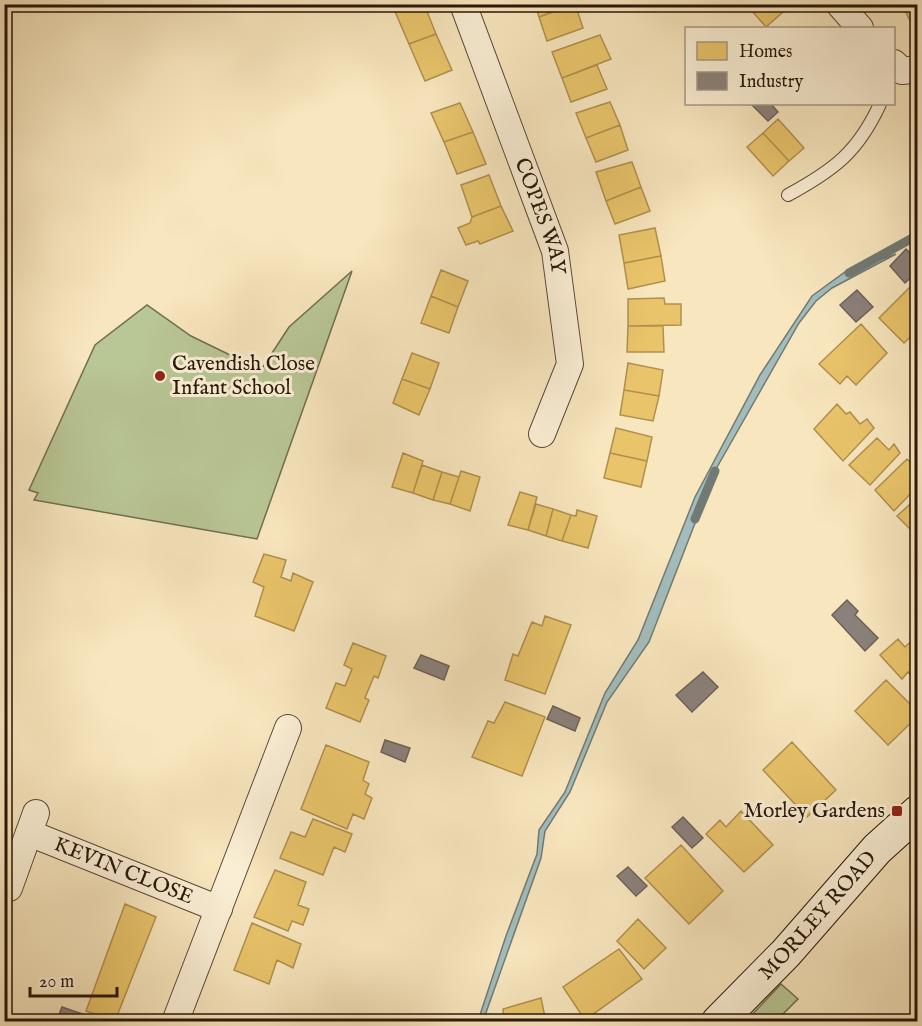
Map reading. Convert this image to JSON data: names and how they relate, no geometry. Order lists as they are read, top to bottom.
{
  "streets": {
    "street": ["COPES WAY", "KEVIN CLOSE", "MORLEY ROAD"]
  },
  "places": {
    "other": ["Cavendish Close Infant School"],
    "transit": ["Morley Gardens"]
  },
  "legend": ["Homes", "Industry"],
  "scale_bar": "20 m"
}
